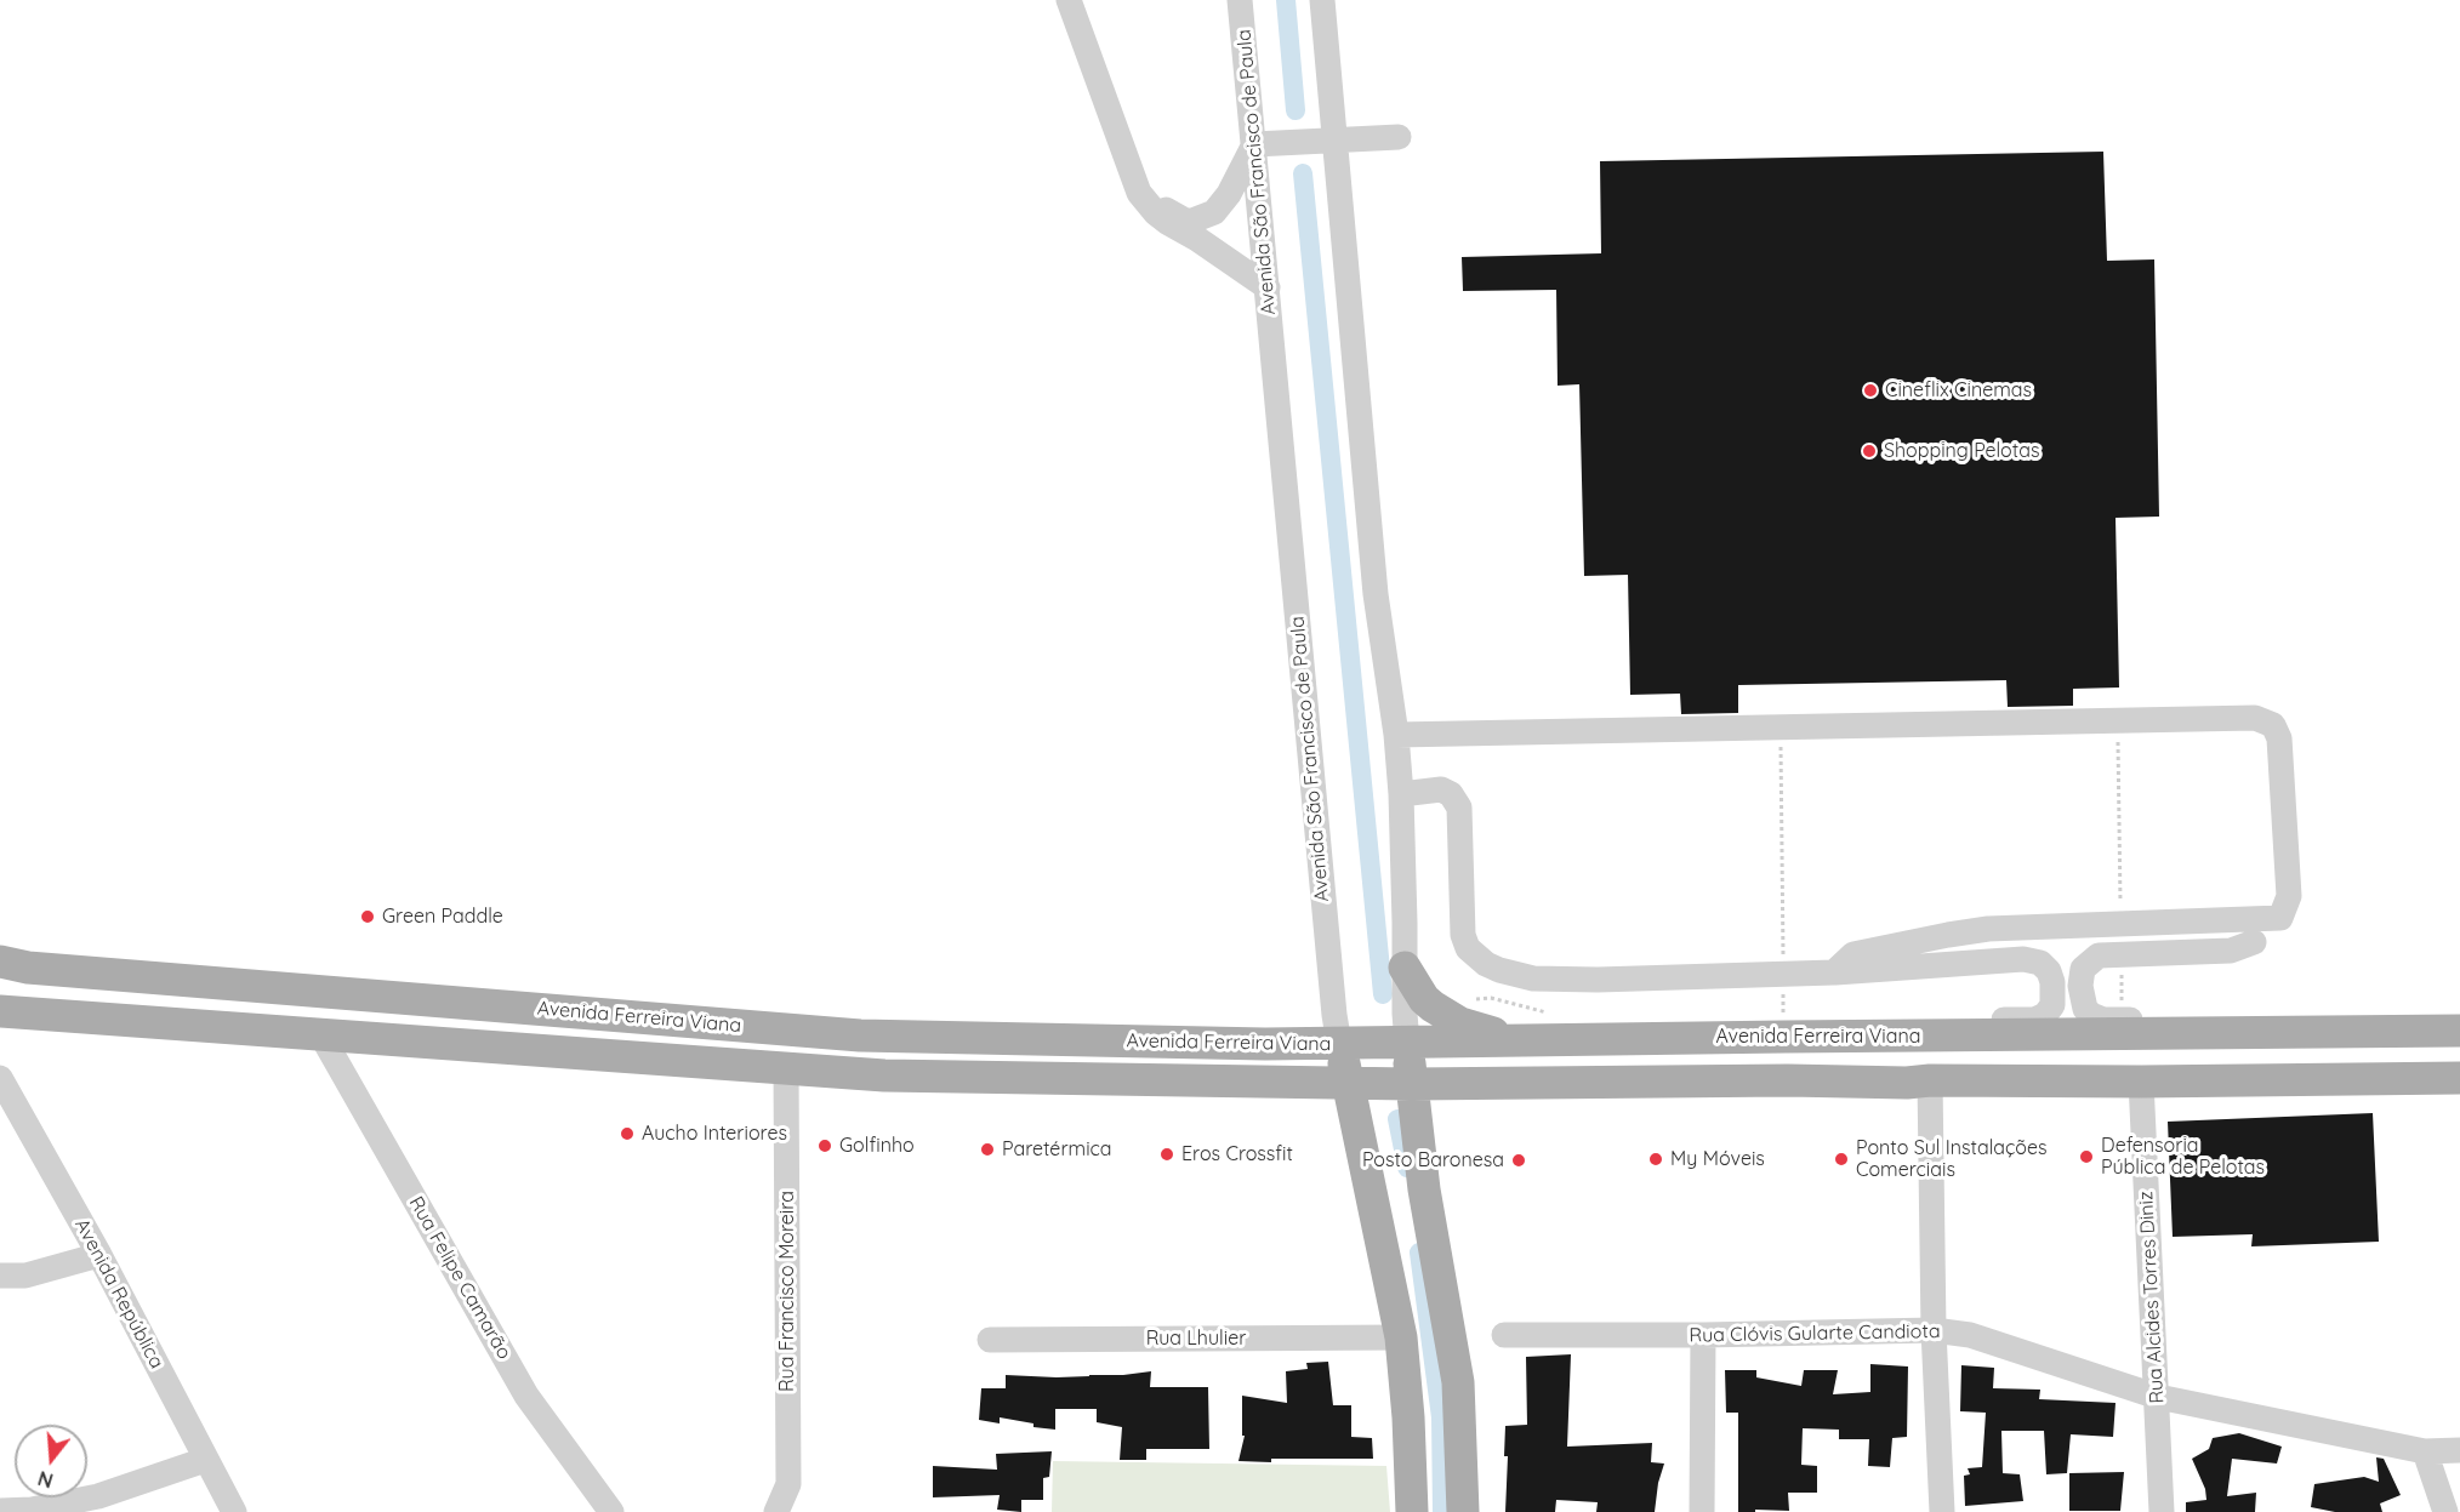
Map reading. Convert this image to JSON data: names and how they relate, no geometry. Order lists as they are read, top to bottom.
{
  "streets": {
    "main road": ["Avenida São Francisco de Paula", "Avenida Ferreira Viana"],
    "street": [
      "Rua Felipe Camarão",
      "Rua Francisco Moreira",
      "Avenida República",
      "Rua Alcides Torres Diniz",
      "Rua Clóvis Gularte Candiota",
      "Rua Lhulier"
    ]
  },
  "crossings": [
    ["Avenida São Francisco de Paula", "Avenida Ferreira Viana"],
    ["Avenida São Francisco de Paula", "Rua Lhulier"],
    ["Avenida Ferreira Viana", "Rua Felipe Camarão"],
    ["Avenida Ferreira Viana", "Rua Francisco Moreira"],
    ["Avenida Ferreira Viana", "Rua Alcides Torres Diniz"],
    ["Rua Alcides Torres Diniz", "Rua Clóvis Gularte Candiota"]
  ],
  "places": [
    "Cineflix Cinemas",
    "Shopping Pelotas",
    "Green Paddle",
    "Aucho Interiores",
    "Golfinho",
    "Paretérmica",
    "Eros Crossfit",
    "Defensoria Pública de Pelotas",
    "My Móveis",
    "Ponto Sul Instalações Comerciais",
    "Posto Baronesa"
  ],
  "north": "bottom"
}
